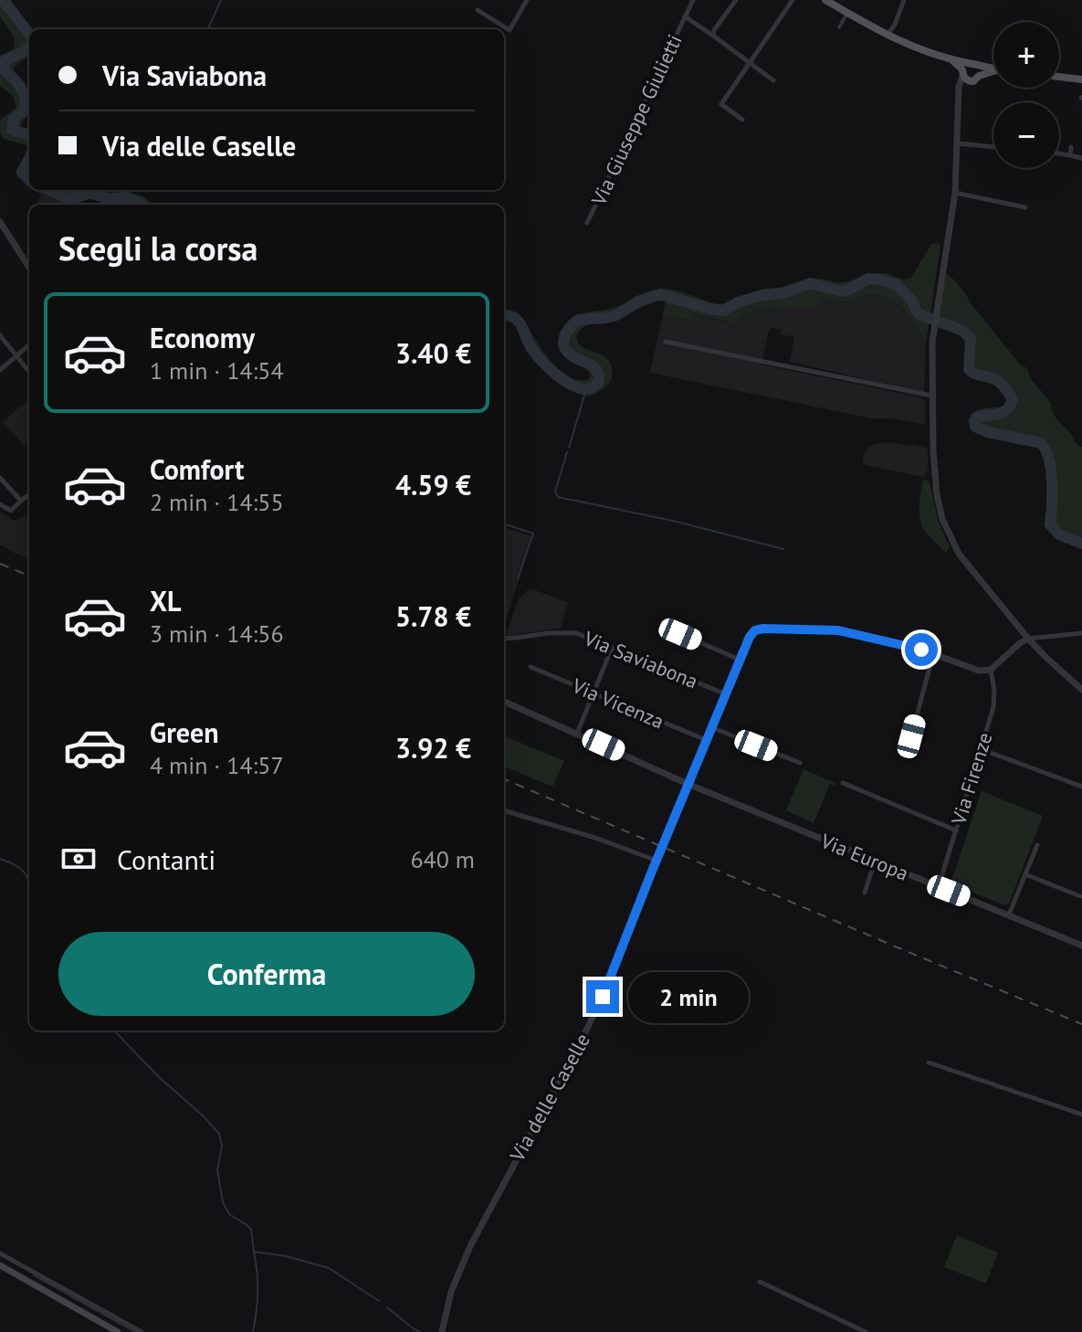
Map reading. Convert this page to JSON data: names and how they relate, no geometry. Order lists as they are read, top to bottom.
{
  "streets": {
    "street": [
      "Via Giuseppe Giulietti",
      "Via Saviabona",
      "Via Vicenza",
      "Via Firenze",
      "Via Europa",
      "Via delle Caselle"
    ]
  },
  "crossings": [
    ["Via Saviabona", "Via delle Caselle"],
    ["Via Vicenza", "Via delle Caselle"],
    ["Via Firenze", "Via Europa"],
    ["Via Europa", "Via delle Caselle"]
  ],
  "page": {
    "map_buttons": ["+", "−"],
    "banner": ["Via Saviabona", "Via delle Caselle"],
    "heading": "Scegli la corsa",
    "list": [
      {
        "name": "Economy",
        "note": "1 min · 14:54",
        "value": "3.40 €"
      },
      {
        "name": "Comfort",
        "note": "2 min · 14:55",
        "value": "4.59 €"
      },
      {
        "name": "XL",
        "note": "3 min · 14:56",
        "value": "5.78 €"
      },
      {
        "name": "Green",
        "note": "4 min · 14:57",
        "value": "3.92 €"
      }
    ],
    "pay": ["Contanti", "640 m"],
    "buttons": "Conferma",
    "bubble": "2 min"
  }
}
